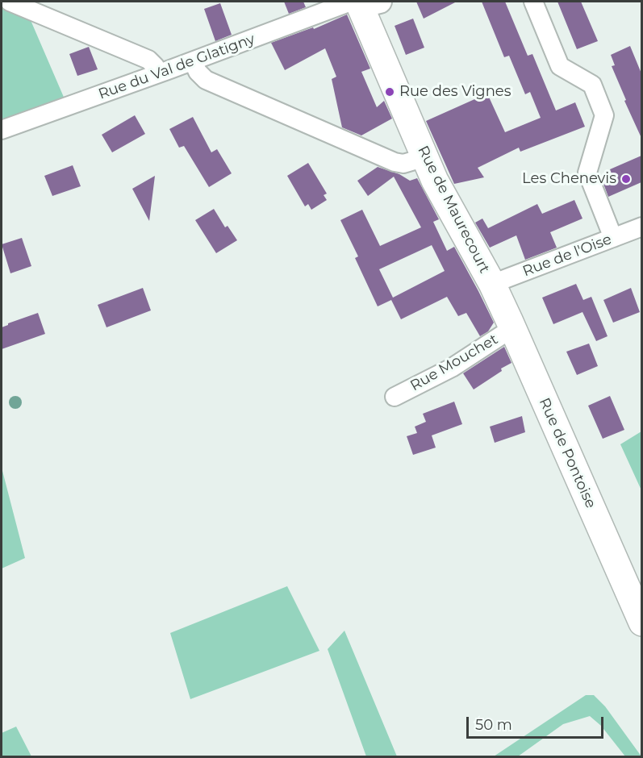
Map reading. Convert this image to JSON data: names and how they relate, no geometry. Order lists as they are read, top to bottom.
{
  "streets": {
    "main road": ["Rue de Maurecourt", "Rue de Pontoise"],
    "street": ["Rue du Val de Glatigny", "Rue de l'Oise", "Rue Mouchet"]
  },
  "crossings": [
    ["Rue du Val de Glatigny", "Rue de Maurecourt"],
    ["Rue de Maurecourt", "Rue de l'Oise"],
    ["Rue de Maurecourt", "Rue de Pontoise"],
    ["Rue de l'Oise", "Rue de Pontoise"],
    ["Rue Mouchet", "Rue de Pontoise"]
  ],
  "places": ["Rue des Vignes", "Les Chenevis"],
  "scale_bar": "50 m"
}
